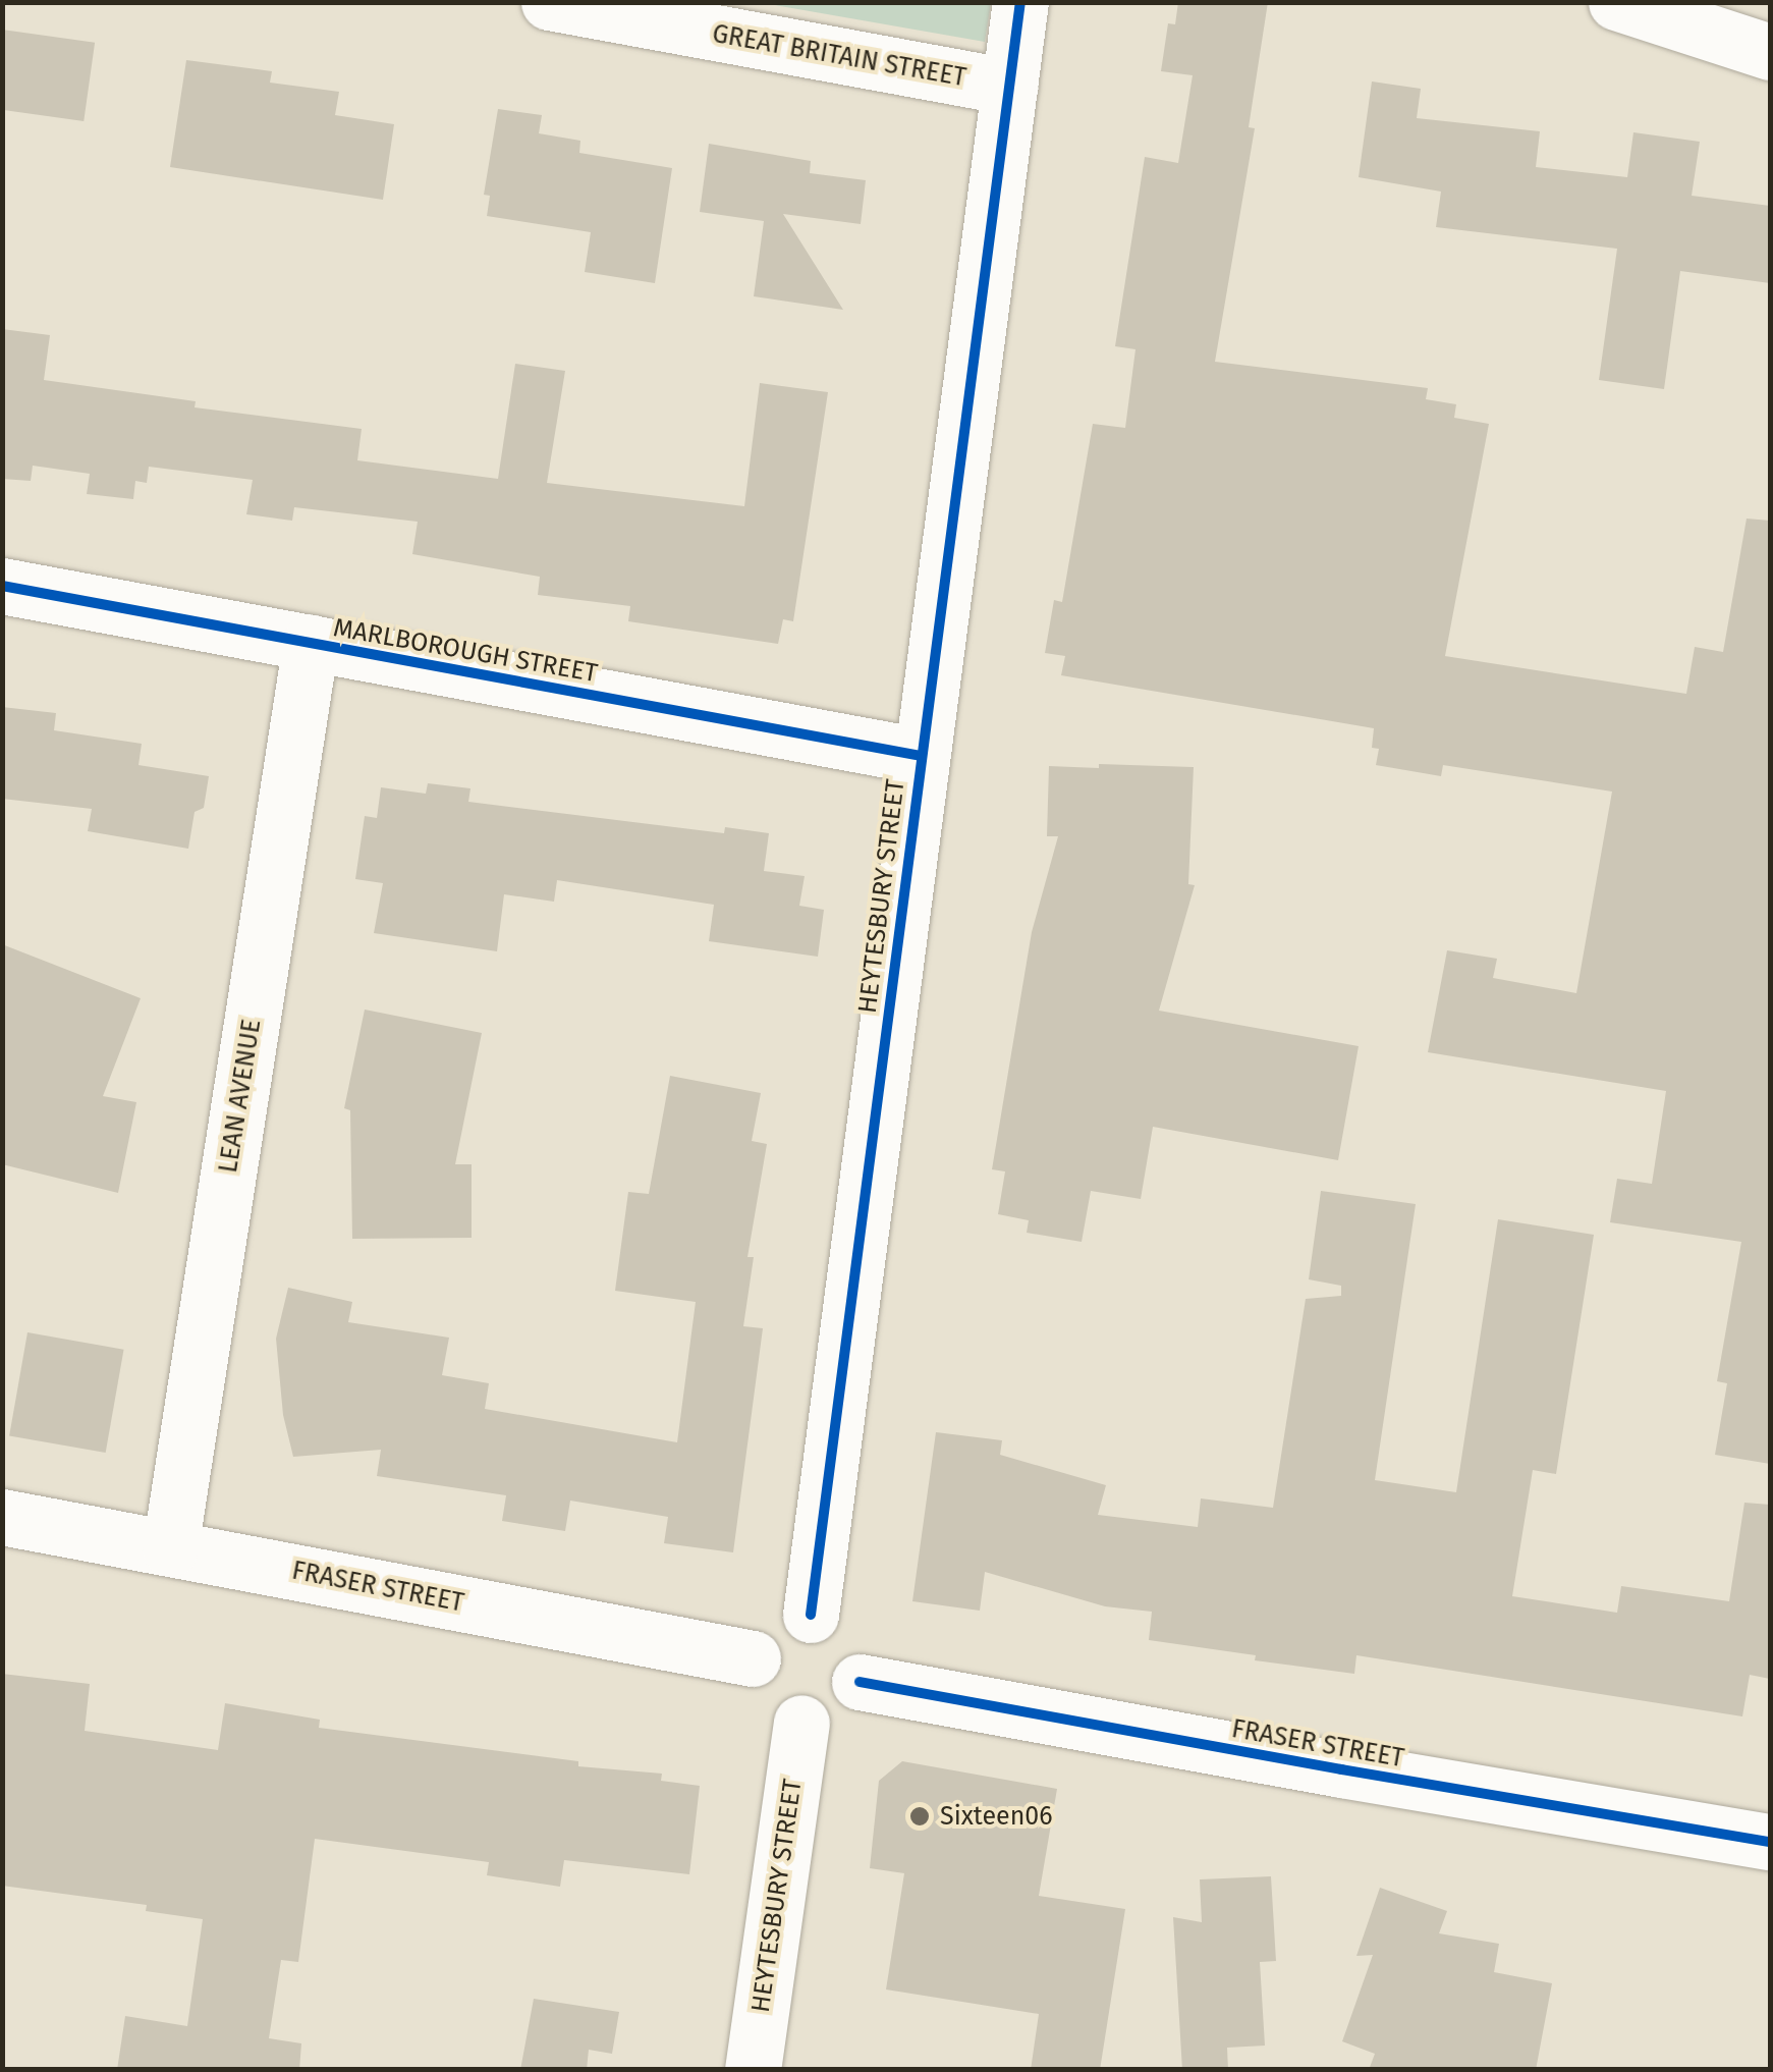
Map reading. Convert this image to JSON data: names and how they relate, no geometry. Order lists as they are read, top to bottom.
{
  "streets": {
    "street": [
      "GREAT BRITAIN STREET",
      "MARLBOROUGH STREET",
      "HEYTESBURY STREET",
      "LEAN AVENUE",
      "FRASER STREET"
    ]
  },
  "crossings": [
    ["GREAT BRITAIN STREET", "HEYTESBURY STREET"],
    ["MARLBOROUGH STREET", "HEYTESBURY STREET"],
    ["MARLBOROUGH STREET", "LEAN AVENUE"],
    ["HEYTESBURY STREET", "FRASER STREET"],
    ["LEAN AVENUE", "FRASER STREET"]
  ],
  "places": ["Sixteen06"]
}
